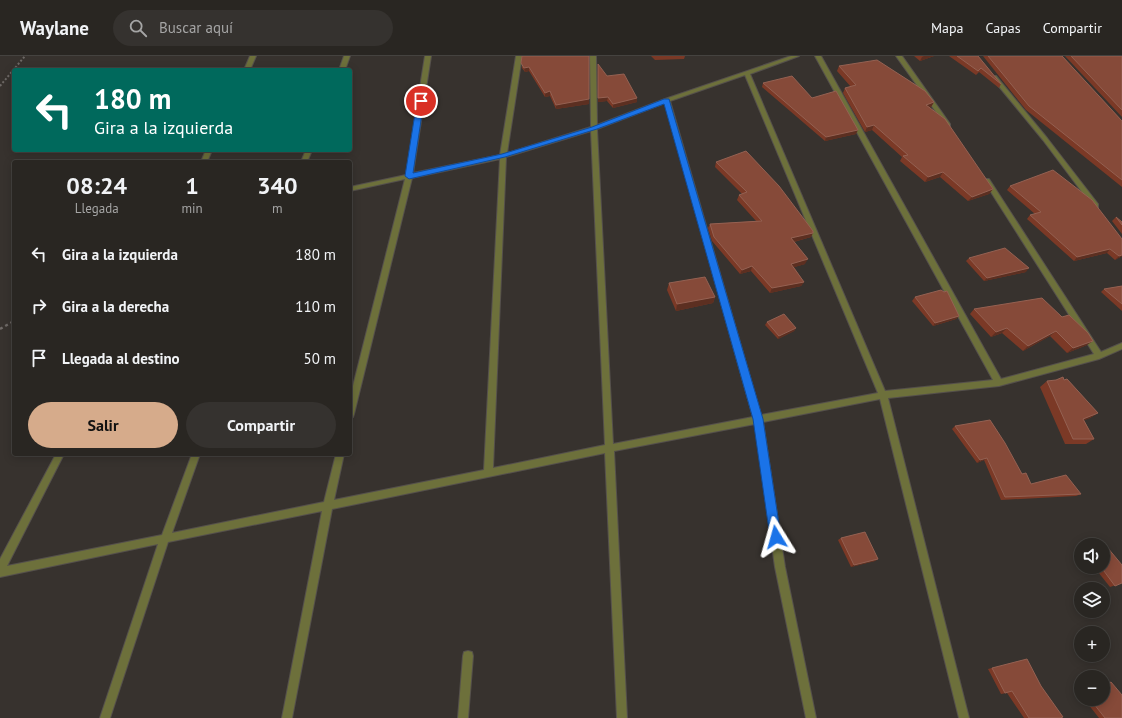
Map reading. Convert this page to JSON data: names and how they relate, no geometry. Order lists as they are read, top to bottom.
{
  "page": {
    "header": "Waylane",
    "search": "Buscar aquí",
    "nav": ["Mapa", "Capas", "Compartir"],
    "turn": ["180 m", "Gira a la izquierda"],
    "eta": [
      "08:24",
      "Llegada",
      "1",
      "min",
      "340",
      "m"
    ],
    "list": [
      {
        "name": "Gira a la izquierda",
        "value": "180 m"
      },
      {
        "name": "Gira a la derecha",
        "value": "110 m"
      },
      {
        "name": "Llegada al destino",
        "value": "50 m"
      }
    ],
    "buttons": ["Salir", "Compartir"],
    "map_buttons": ["+", "−"]
  }
}
